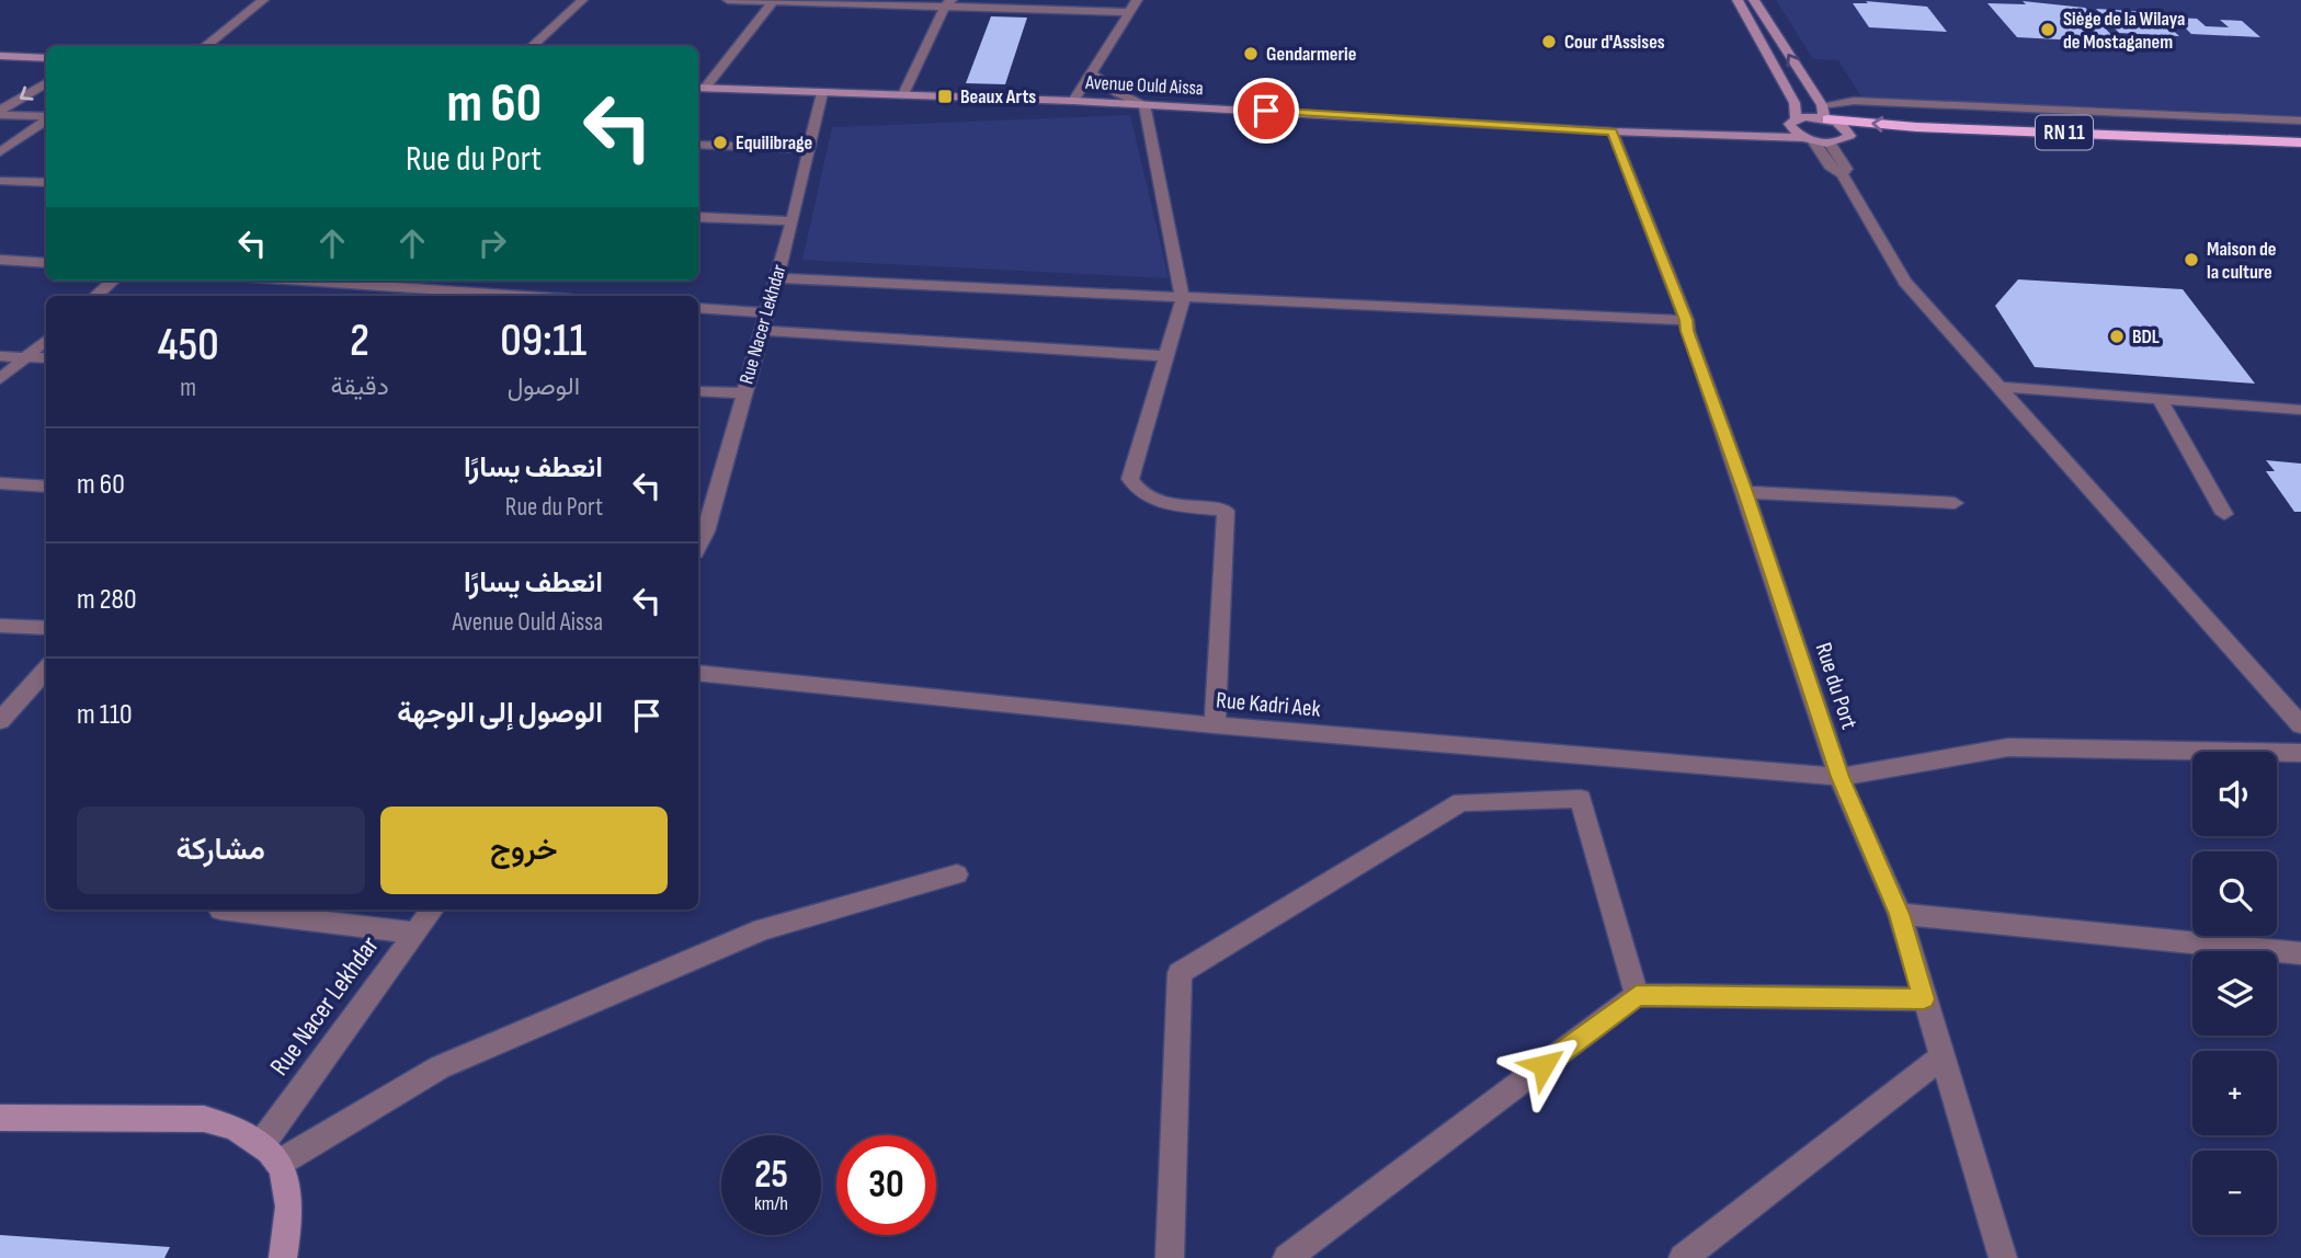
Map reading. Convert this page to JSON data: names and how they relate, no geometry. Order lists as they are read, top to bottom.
{
  "streets": {
    "highway": ["RN 11"],
    "main road": ["Avenue Ould Aissa"],
    "street": ["Rue Nacer Lekhdar", "Rue du Port", "Rue Kadri Aek"]
  },
  "crossings": [
    ["Avenue Ould Aissa", "Rue Nacer Lekhdar"],
    ["Avenue Ould Aissa", "Rue du Port"],
    ["Rue du Port", "Rue Kadri Aek"]
  ],
  "places": {
    "other": [
      "Siège de la Wilaya de Mostaganem",
      "Cour d'Assises",
      "Gendarmerie",
      "Equilibrage",
      "Maison de la culture",
      "BDL"
    ],
    "transit": ["Beaux Arts"]
  },
  "page": {
    "turn": ["60 m", "Rue du Port"],
    "eta": [
      "09:11",
      "الوصول",
      "2",
      "دقيقة",
      "450",
      "m"
    ],
    "list": [
      {
        "name": "انعطف يسارًا",
        "note": "Rue du Port",
        "value": "60 m"
      },
      {
        "name": "انعطف يسارًا",
        "note": "Avenue Ould Aissa",
        "value": "280 m"
      },
      {
        "name": "الوصول إلى الوجهة",
        "value": "110 m"
      }
    ],
    "map_buttons": ["+", "−"],
    "buttons": ["خروج", "مشاركة"],
    "speed": "25 km/h",
    "limit": "30"
  }
}
